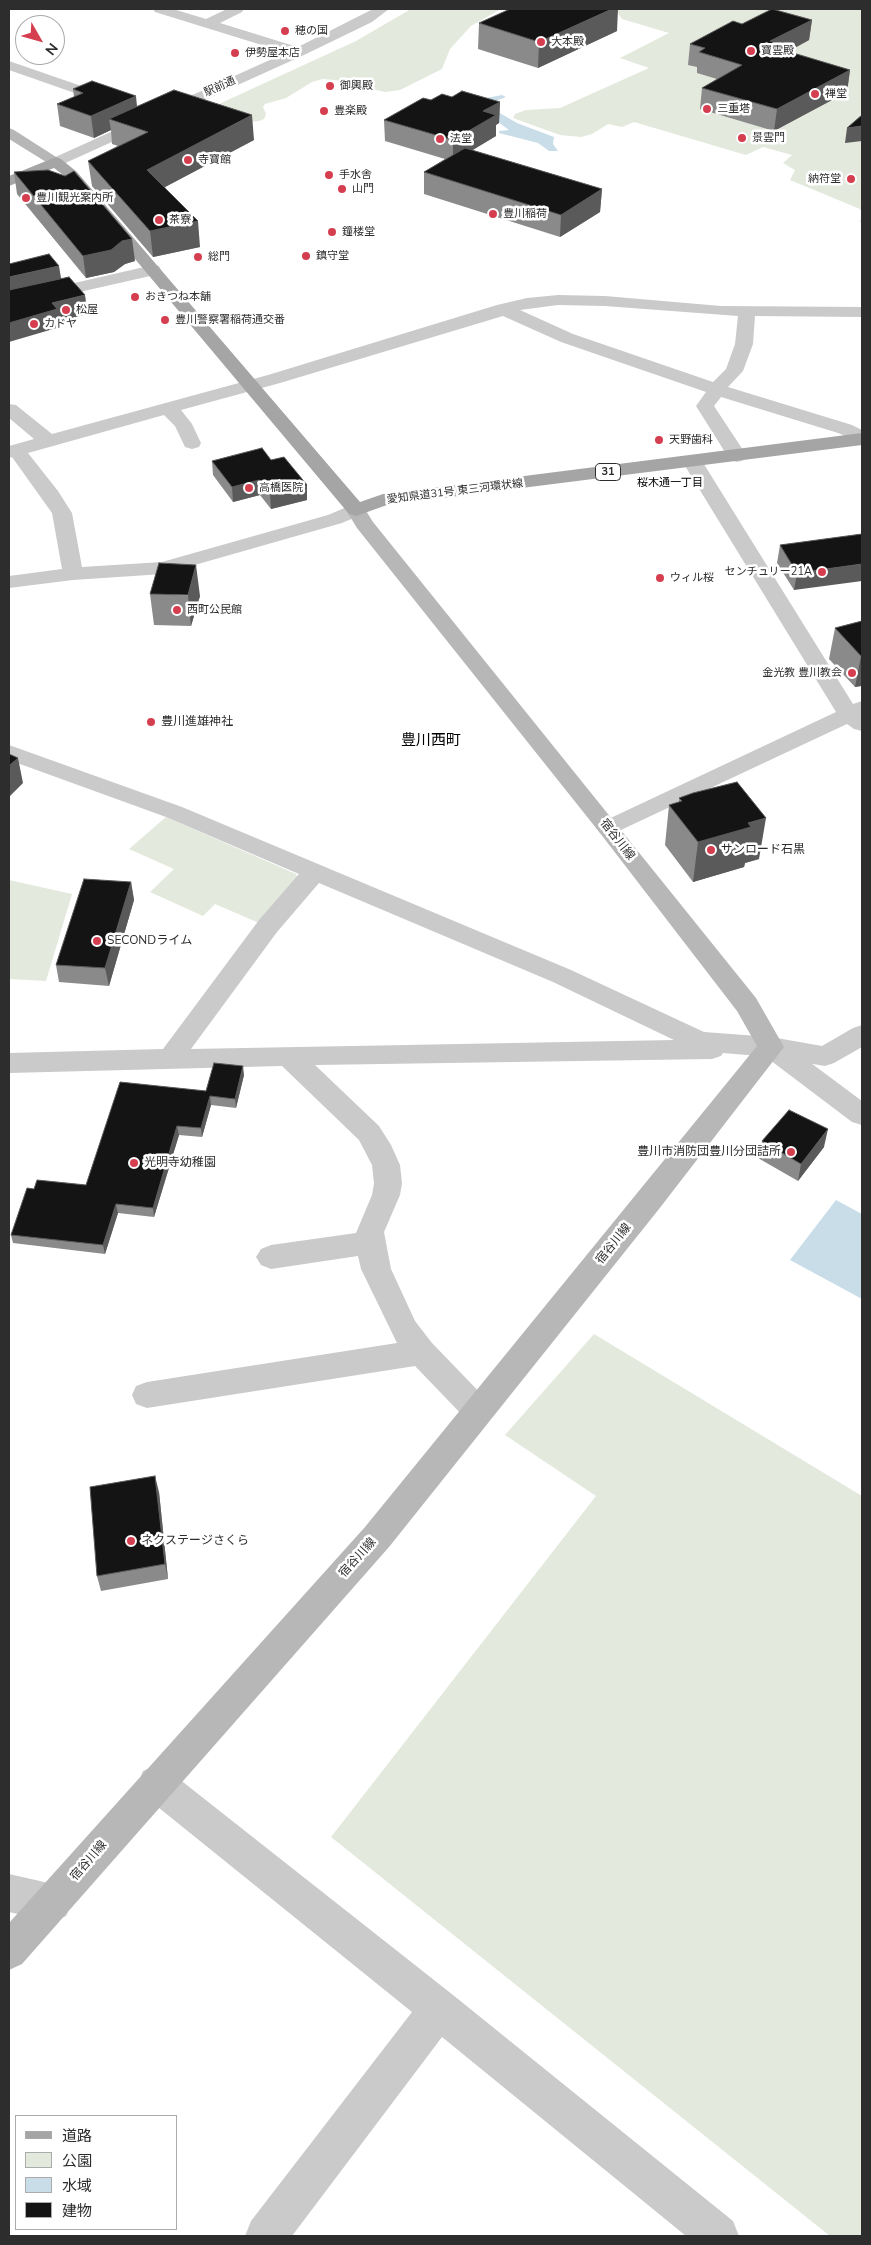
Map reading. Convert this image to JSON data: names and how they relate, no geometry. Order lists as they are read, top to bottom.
{
  "streets": {
    "main road": ["31", "愛知県道31号 東三河環状線", "宿谷川線"],
    "street": ["駅前通"]
  },
  "crossings": [
    ["愛知県道31号 東三河環状線", "宿谷川線"]
  ],
  "districts": ["桜木通一丁目", "豊川西町"],
  "places": [
    "穂の国",
    "大本殿",
    "寶雲殿",
    "伊勢屋本店",
    "御輿殿",
    "禅堂",
    "三重塔",
    "豊楽殿",
    "景雲門",
    "法堂",
    "寺寶館",
    "手水舎",
    "納符堂",
    "山門",
    "豊川観光案内所",
    "豊川稲荷",
    "茶寮",
    "鐘楼堂",
    "鎮守堂",
    "総門",
    "おきつね本舗",
    "松屋",
    "豊川警察署稲荷通交番",
    "カドヤ",
    "天野歯科",
    "高橋医院",
    "センチュリー21A",
    "ウィル桜",
    "西町公民館",
    "金光教 豊川教会",
    "豊川進雄神社",
    "サンロード石黒",
    "SECONDライム",
    "豊川市消防団豊川分団詰所",
    "光明寺幼稚園",
    "ネクステージさくら"
  ],
  "legend": [
    "道路",
    "公園",
    "水域",
    "建物"
  ],
  "north": "bottom right"
}
